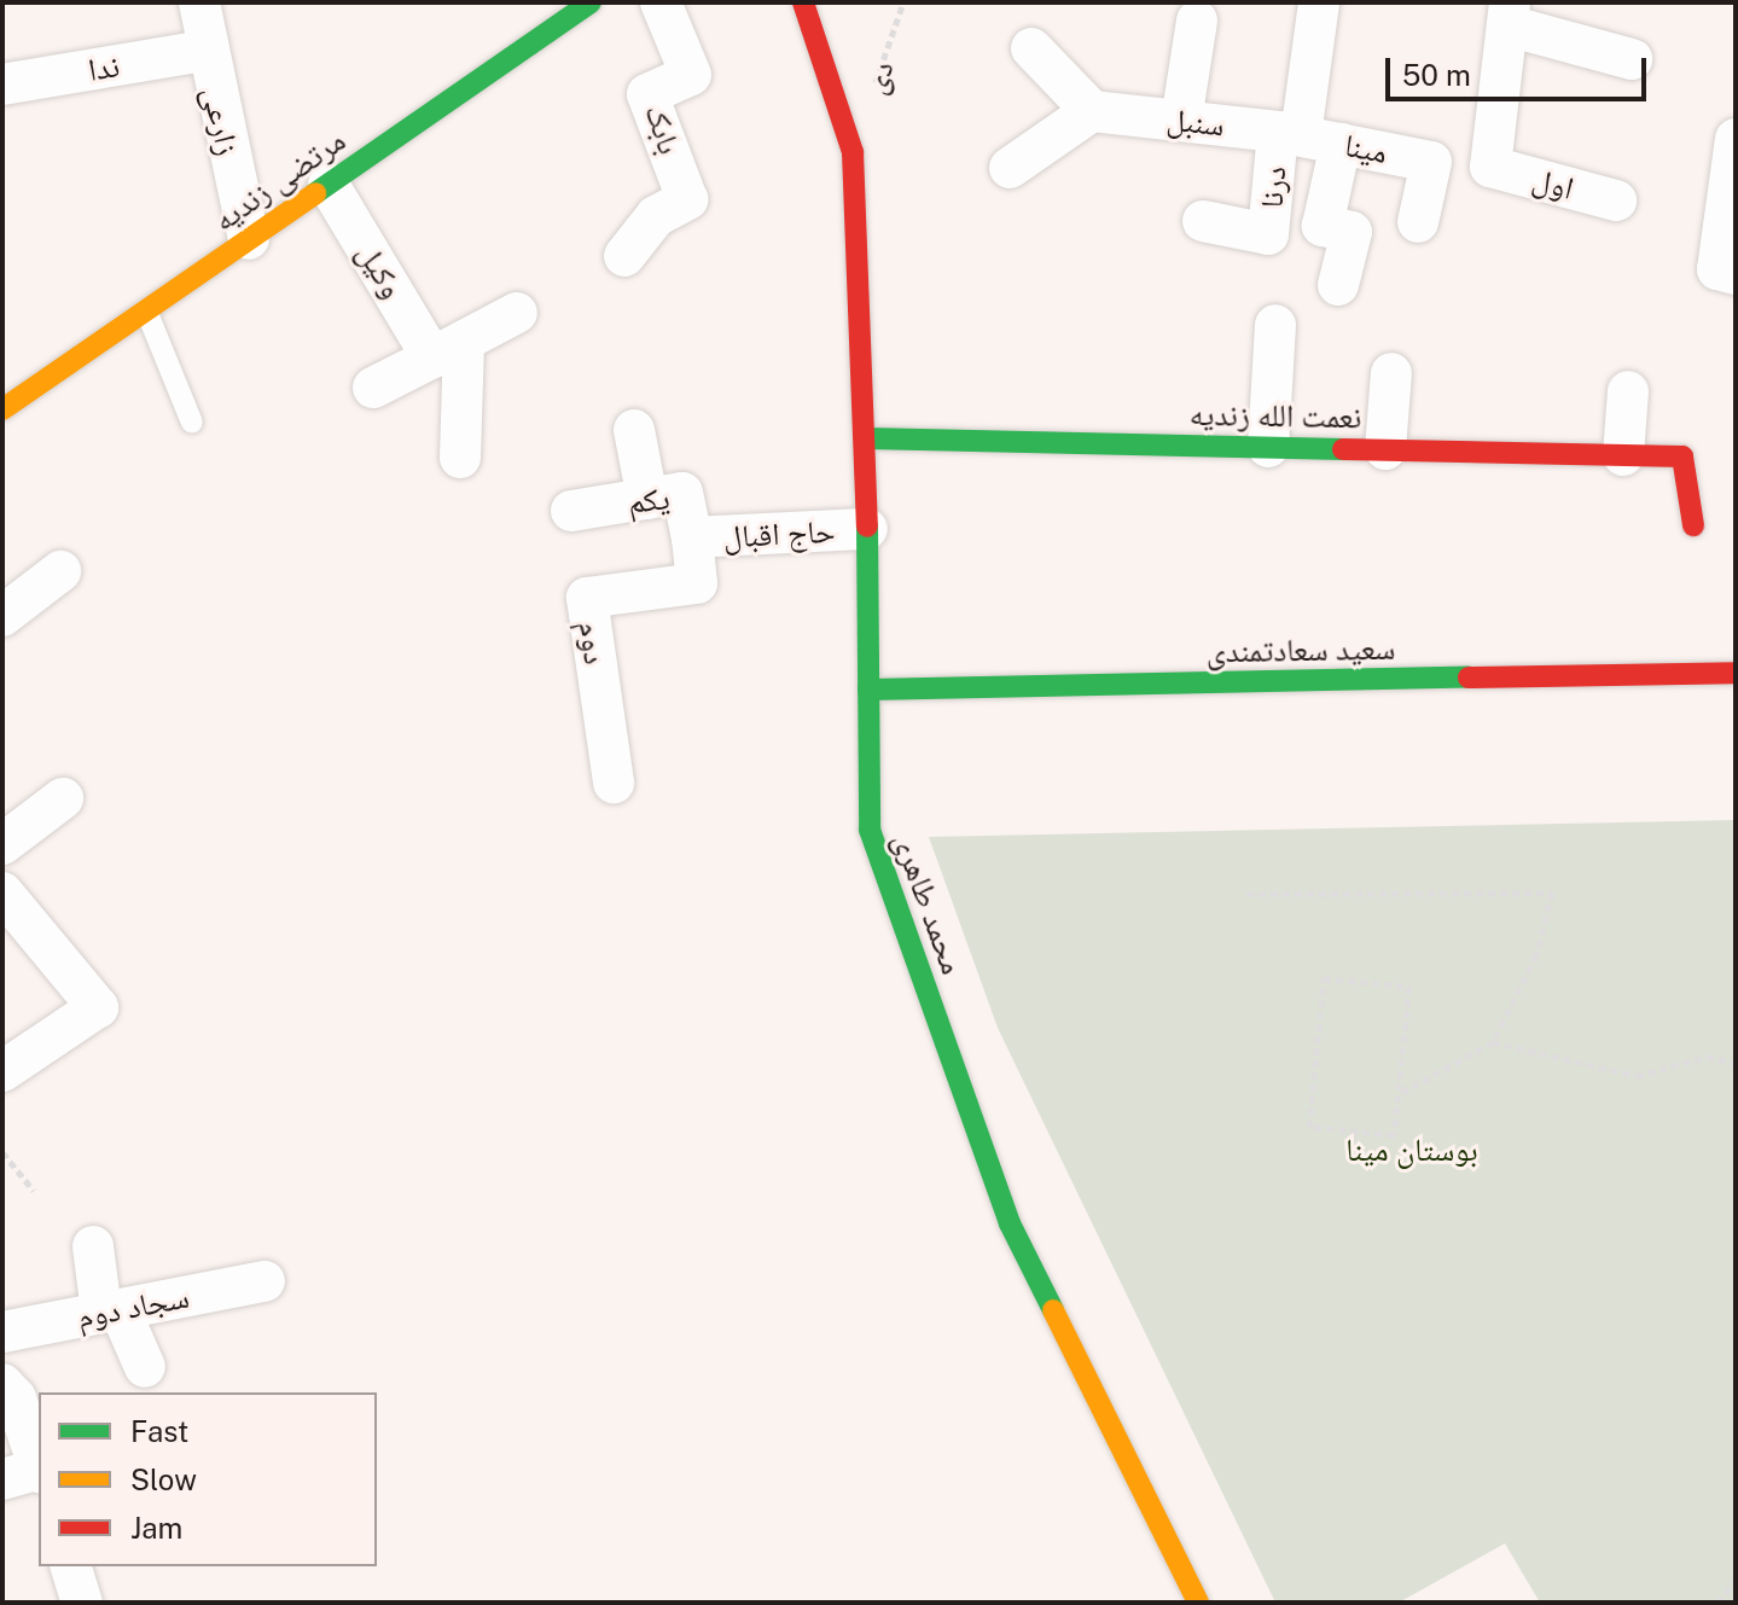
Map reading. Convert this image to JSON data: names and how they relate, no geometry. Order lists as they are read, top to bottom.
{
  "streets": {
    "street": [
      "ندا",
      "زارعی",
      "سنبل",
      "بابک",
      "مینا",
      "مرتضی زندیه",
      "اول",
      "درنا",
      "وکیل",
      "نعمت الله زندیه",
      "یکم",
      "حاج اقبال",
      "دوم",
      "سعید سعادتمندی",
      "محمد طاهری",
      "سجاد دوم"
    ],
    "path": ["دی"]
  },
  "crossings": [
    ["ندا", "زارعی"],
    ["دی", "محمد طاهری"],
    ["زارعی", "مرتضی زندیه"],
    ["سنبل", "مینا"],
    ["سنبل", "درنا"],
    ["مینا", "درنا"],
    ["مرتضی زندیه", "وکیل"],
    ["نعمت الله زندیه", "محمد طاهری"],
    ["یکم", "حاج اقبال"],
    ["یکم", "دوم"],
    ["حاج اقبال", "دوم"],
    ["حاج اقبال", "محمد طاهری"],
    ["سعید سعادتمندی", "محمد طاهری"]
  ],
  "parks": ["بوستان مینا"],
  "legend": ["Fast", "Slow", "Jam"],
  "scale_bar": "50 m"
}
